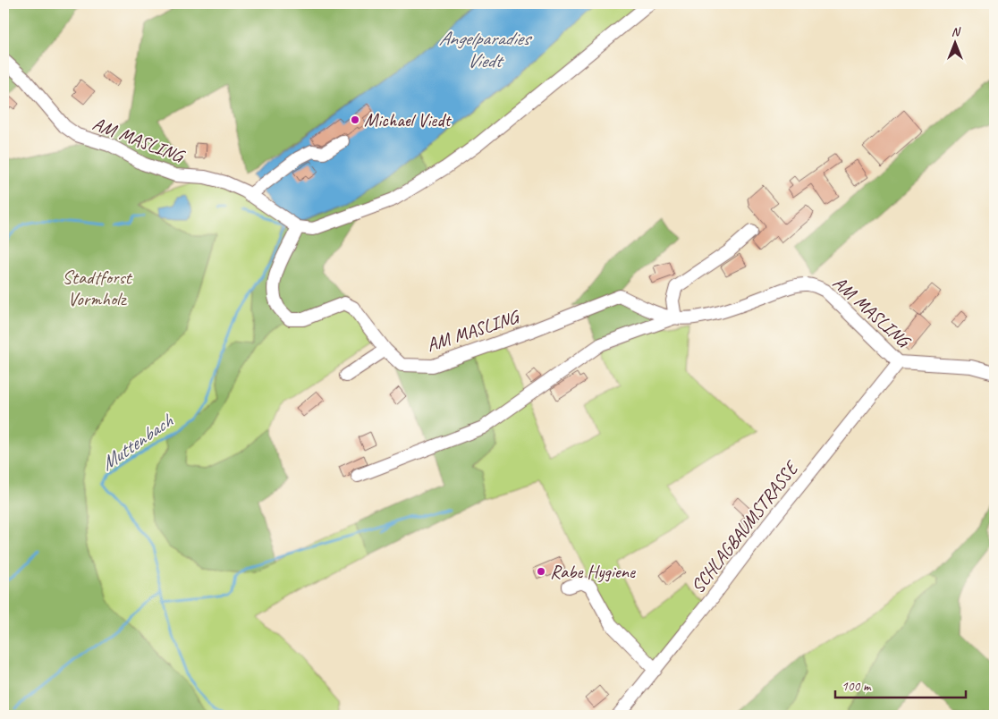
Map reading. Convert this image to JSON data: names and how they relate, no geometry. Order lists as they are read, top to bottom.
{
  "streets": {
    "street": ["AM MASLING", "SCHLAGBAUMSTRASSE"]
  },
  "crossings": [
    ["AM MASLING", "SCHLAGBAUMSTRASSE"]
  ],
  "water": ["Angelparadies Viedt", "Muttenbach"],
  "parks": ["Stadtforst Vormholz"],
  "places": ["Michael Viedt", "Rabe Hygiene"],
  "scale_bar": "100 m",
  "north": "top"
}
